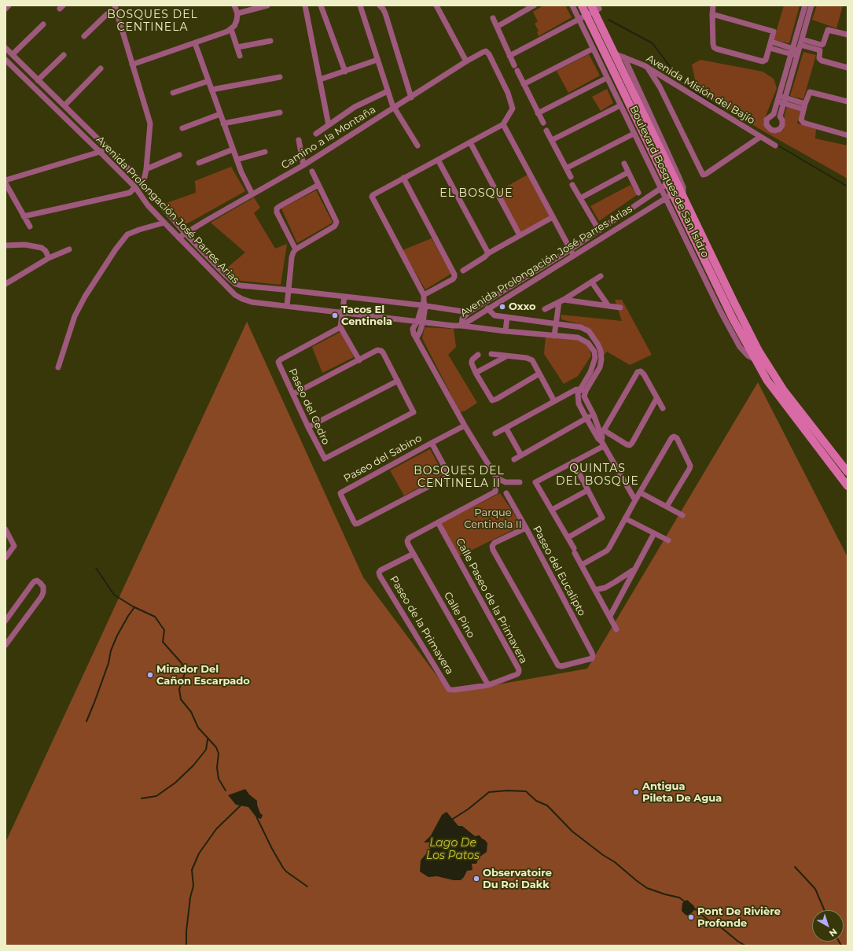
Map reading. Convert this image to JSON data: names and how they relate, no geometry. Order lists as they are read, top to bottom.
{
  "streets": {
    "main road": ["Boulevard Bosques de San Isidro"],
    "street": [
      "Avenida Misión del Bajío",
      "Camino a la Montaña",
      "Avenida Prolongación José Parres Arias",
      "Paseo del Cedro",
      "Paseo del Sabino",
      "Paseo del Eucalipto",
      "Calle Paseo de la Primavera",
      "Calle Pino",
      "Paseo de la Primavera"
    ]
  },
  "crossings": [
    ["Avenida Misión del Bajío", "Boulevard Bosques de San Isidro"],
    ["Camino a la Montaña", "Avenida Prolongación José Parres Arias"],
    ["Boulevard Bosques de San Isidro", "Avenida Prolongación José Parres Arias"],
    ["Calle Paseo de la Primavera", "Calle Pino"],
    ["Calle Paseo de la Primavera", "Paseo de la Primavera"],
    ["Calle Pino", "Paseo de la Primavera"]
  ],
  "districts": [
    "BOSQUES DEL CENTINELA",
    "EL BOSQUE",
    "QUINTAS DEL BOSQUE",
    "BOSQUES DEL CENTINELA II"
  ],
  "water": ["Lago De Los Patos"],
  "parks": ["Parque Centinela II"],
  "places": [
    "Oxxo",
    "Tacos El Centinela",
    "Mirador Del Cañon Escarpado",
    "Antigua Pileta De Agua",
    "Observatoire Du Roi Dakk",
    "Pont De Rivière Profonde"
  ],
  "north": "bottom right"
}
